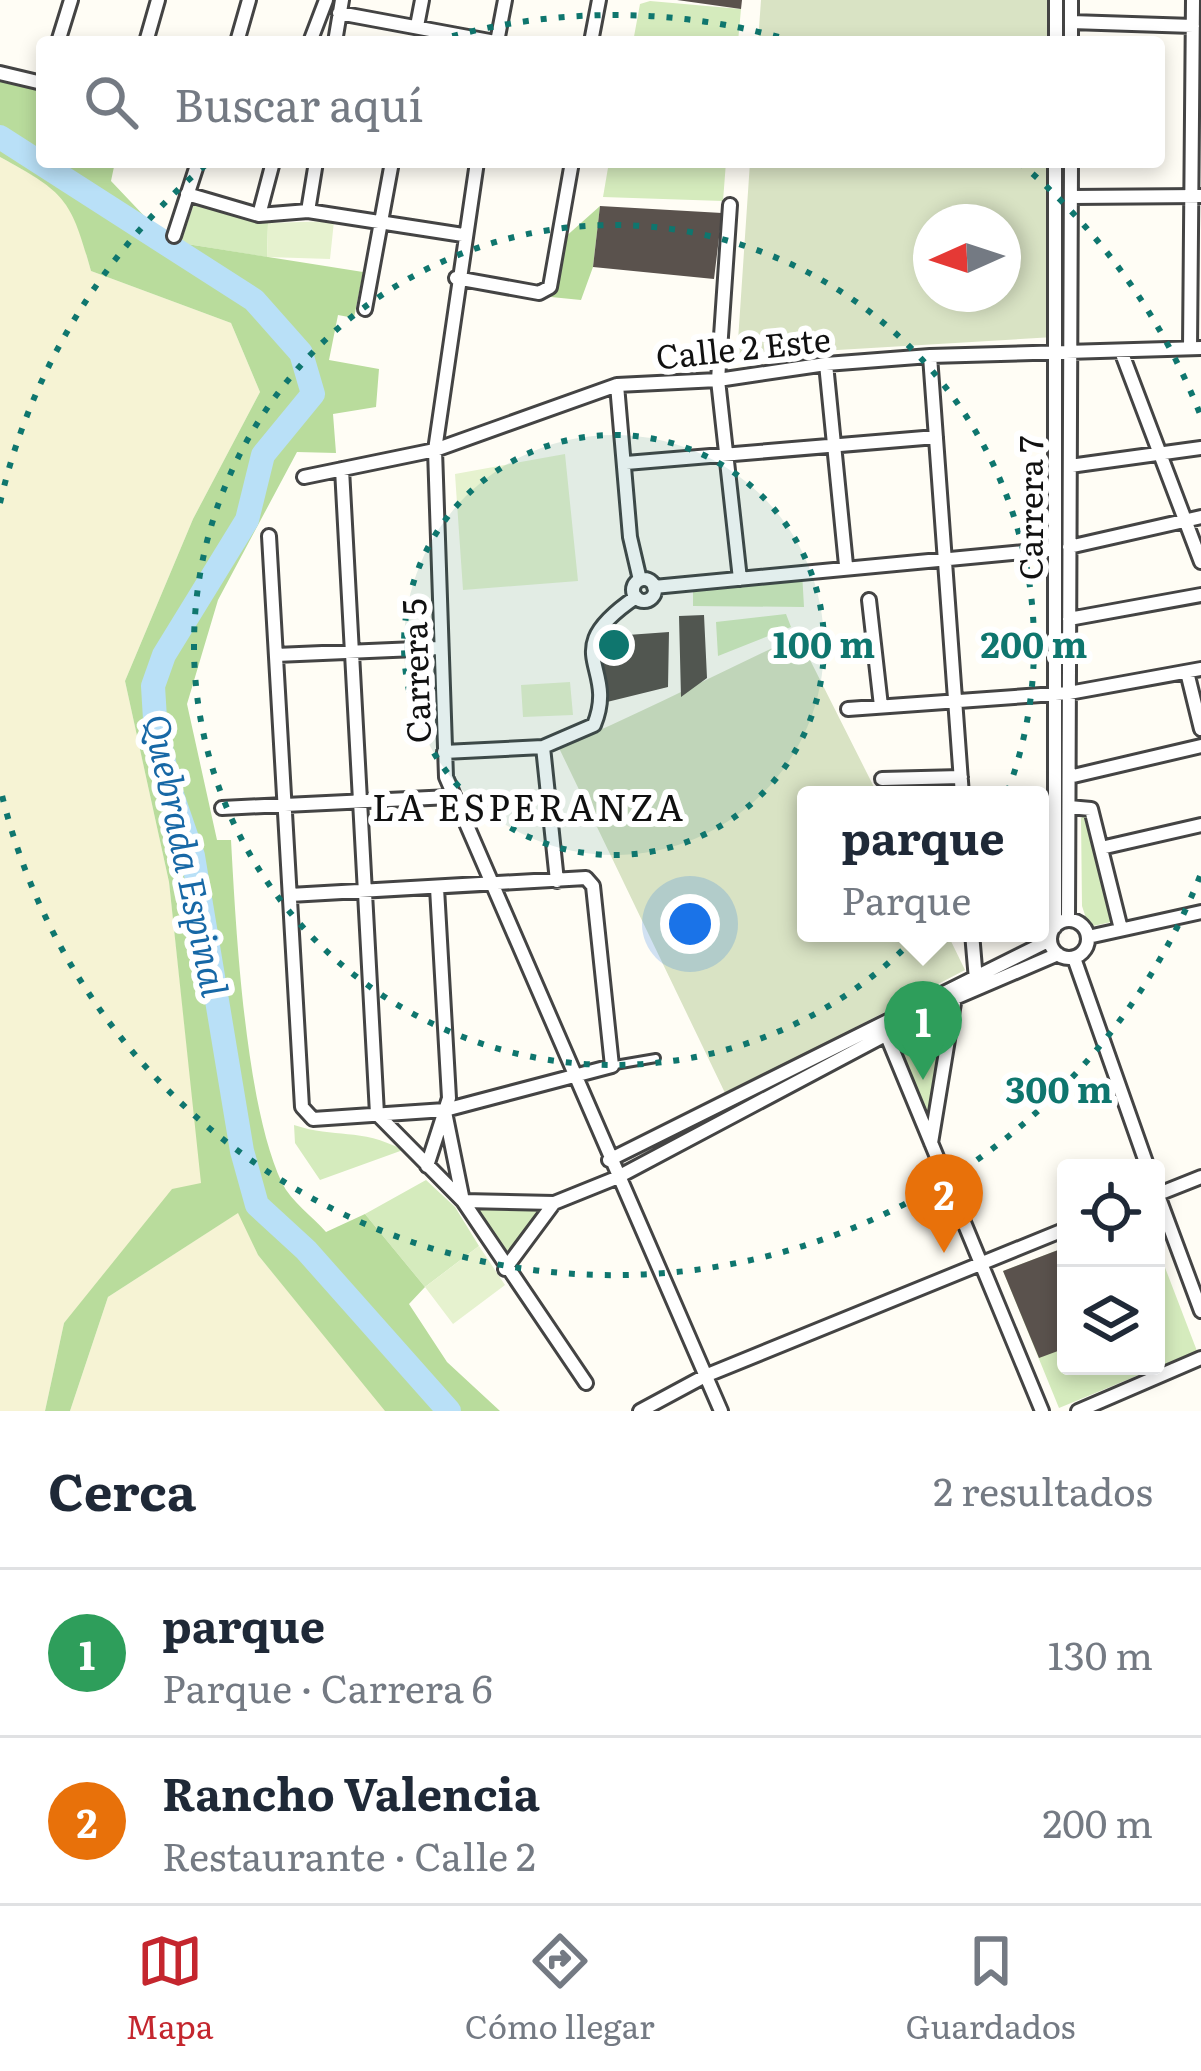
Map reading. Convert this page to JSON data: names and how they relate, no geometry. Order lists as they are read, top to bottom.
{
  "streets": {
    "street": ["Calle 2 Este", "Carrera 7", "Carrera 5"]
  },
  "crossings": [
    ["Calle 2 Este", "Carrera 7"],
    ["Calle 2 Este", "Carrera 5"]
  ],
  "districts": ["LA ESPERANZA"],
  "water": ["Quebrada Espinal"],
  "north": "left",
  "page": {
    "search": "Buscar aquí",
    "popup": ["parque", "Parque"],
    "pins": ["1", "2"],
    "heading": ["Cerca", "2 resultados"],
    "list": [
      {
        "mark": "1",
        "name": "parque",
        "note": "Parque · Carrera 6",
        "value": "130 m"
      },
      {
        "mark": "2",
        "name": "Rancho Valencia",
        "note": "Restaurante · Calle 2",
        "value": "200 m"
      }
    ],
    "nav": ["Mapa", "Cómo llegar", "Guardados"]
  },
  "rings": ["100 m", "200 m", "300 m"]
}
